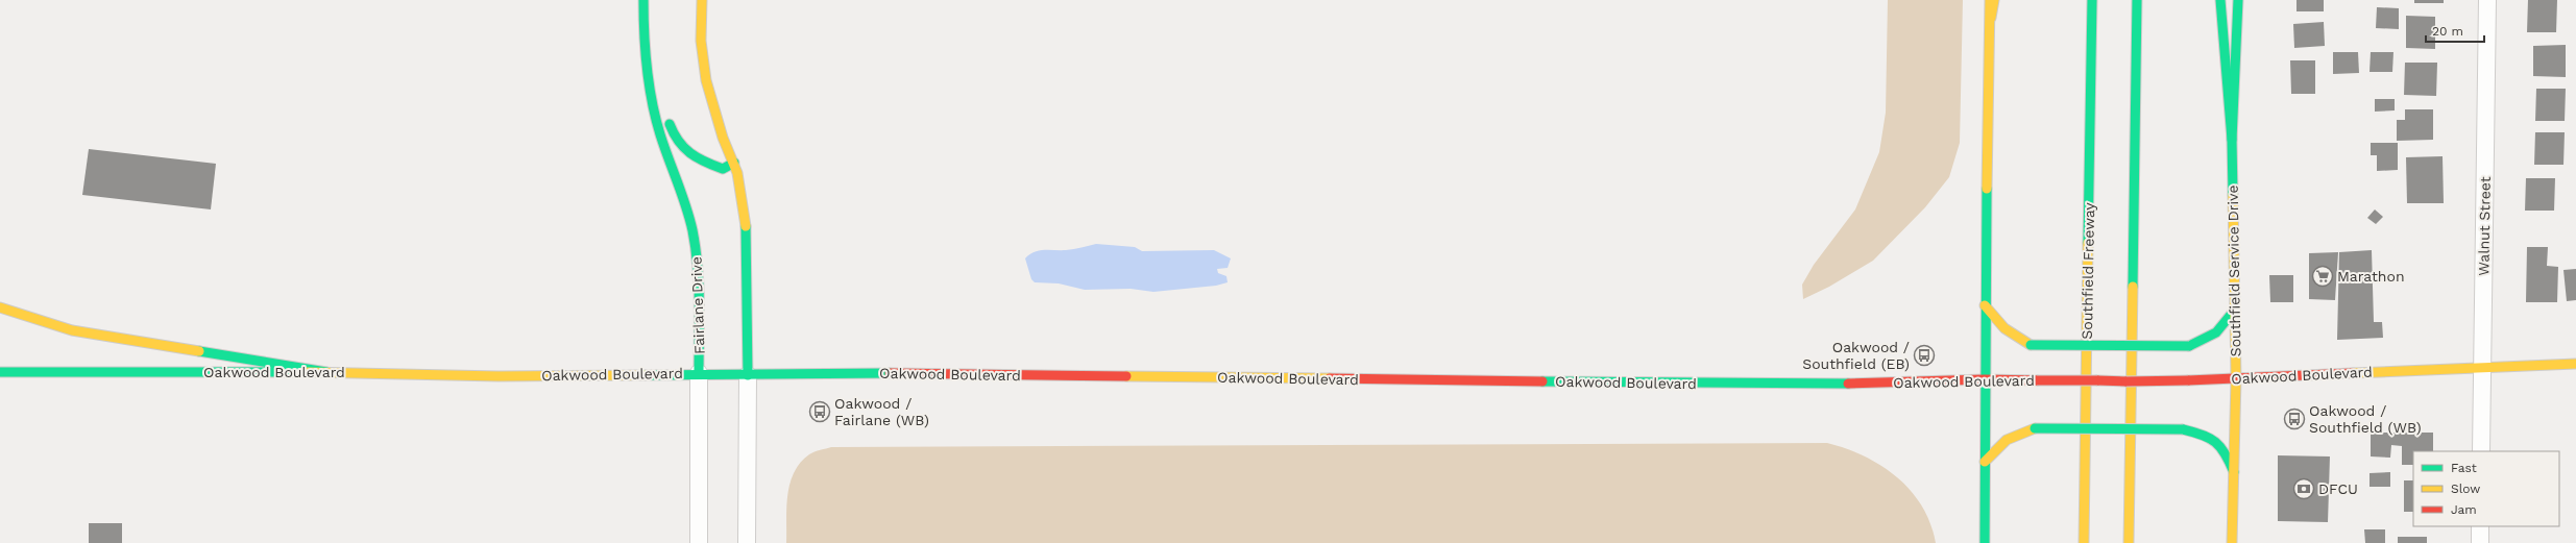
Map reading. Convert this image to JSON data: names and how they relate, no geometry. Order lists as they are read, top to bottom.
{
  "streets": {
    "main road": [
      "Southfield Freeway",
      "Southfield Service Drive",
      "Fairlane Drive",
      "Oakwood Boulevard"
    ],
    "street": ["Walnut Street"]
  },
  "crossings": [
    ["Walnut Street", "Oakwood Boulevard"],
    ["Southfield Service Drive", "Oakwood Boulevard"],
    ["Fairlane Drive", "Oakwood Boulevard"]
  ],
  "places": {
    "supermarket": ["Marathon"],
    "bus stop": ["Oakwood / Southfield (EB)", "Oakwood / Fairlane (WB)", "Oakwood / Southfield (WB)"],
    "bank": ["DFCU"]
  },
  "legend": ["Fast", "Slow", "Jam"],
  "scale_bar": "20 m"
}
